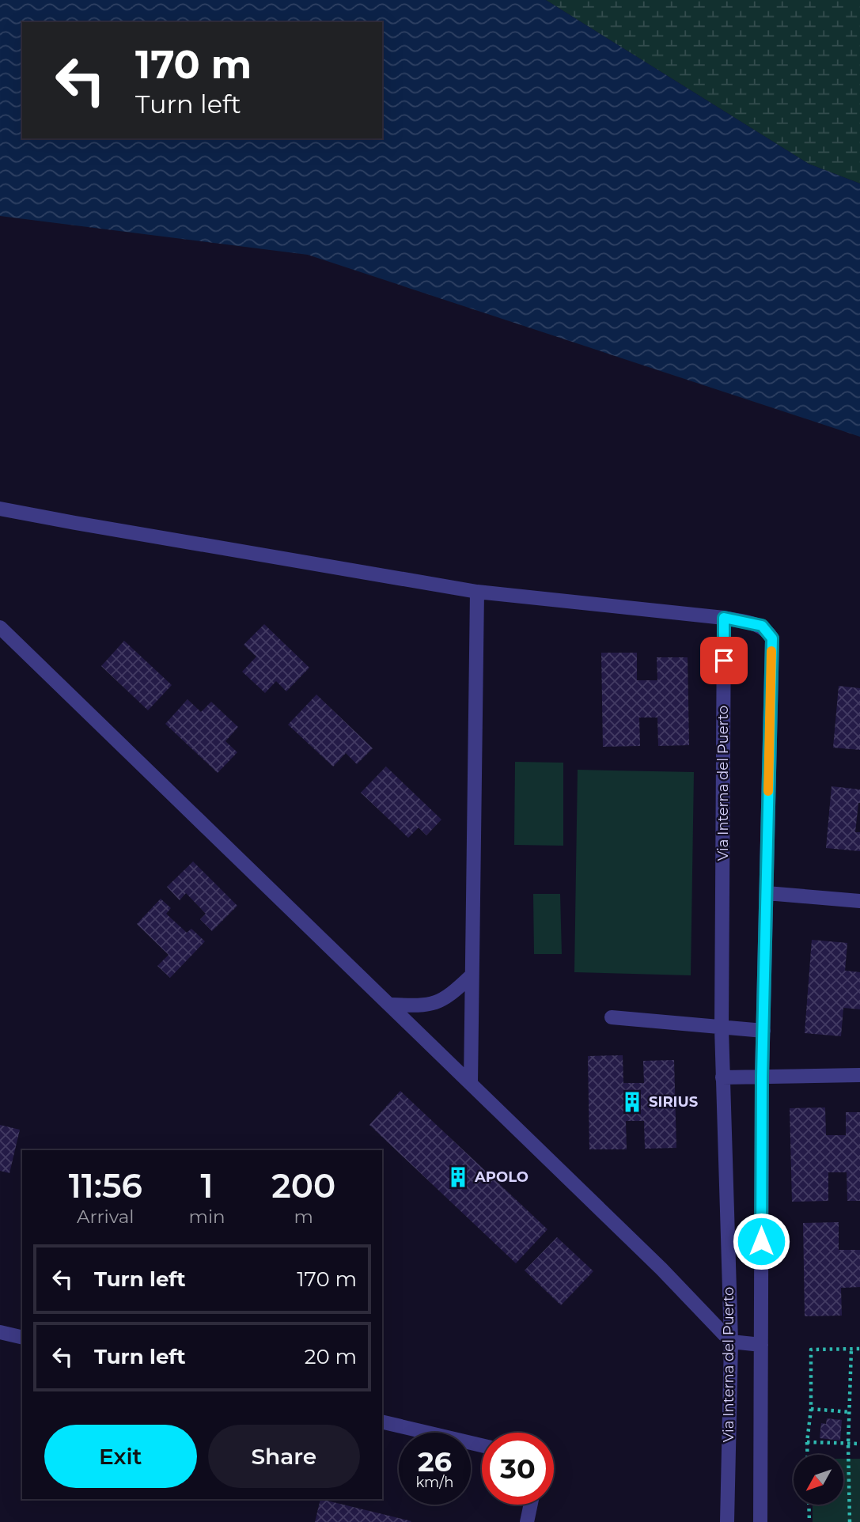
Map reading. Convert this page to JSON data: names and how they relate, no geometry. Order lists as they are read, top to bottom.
{
  "streets": {
    "street": ["Via Interna del Puerto"]
  },
  "places": {
    "building": ["SIRIUS", "APOLO"]
  },
  "north": "bottom left",
  "page": {
    "turn": ["170 m", "Turn left"],
    "eta": [
      "11:56",
      "Arrival",
      "1",
      "min",
      "200",
      "m"
    ],
    "list": [
      {
        "name": "Turn left",
        "value": "170 m"
      },
      {
        "name": "Turn left",
        "value": "20 m"
      }
    ],
    "buttons": ["Exit", "Share"],
    "speed": "26 km/h",
    "limit": "30"
  }
}
